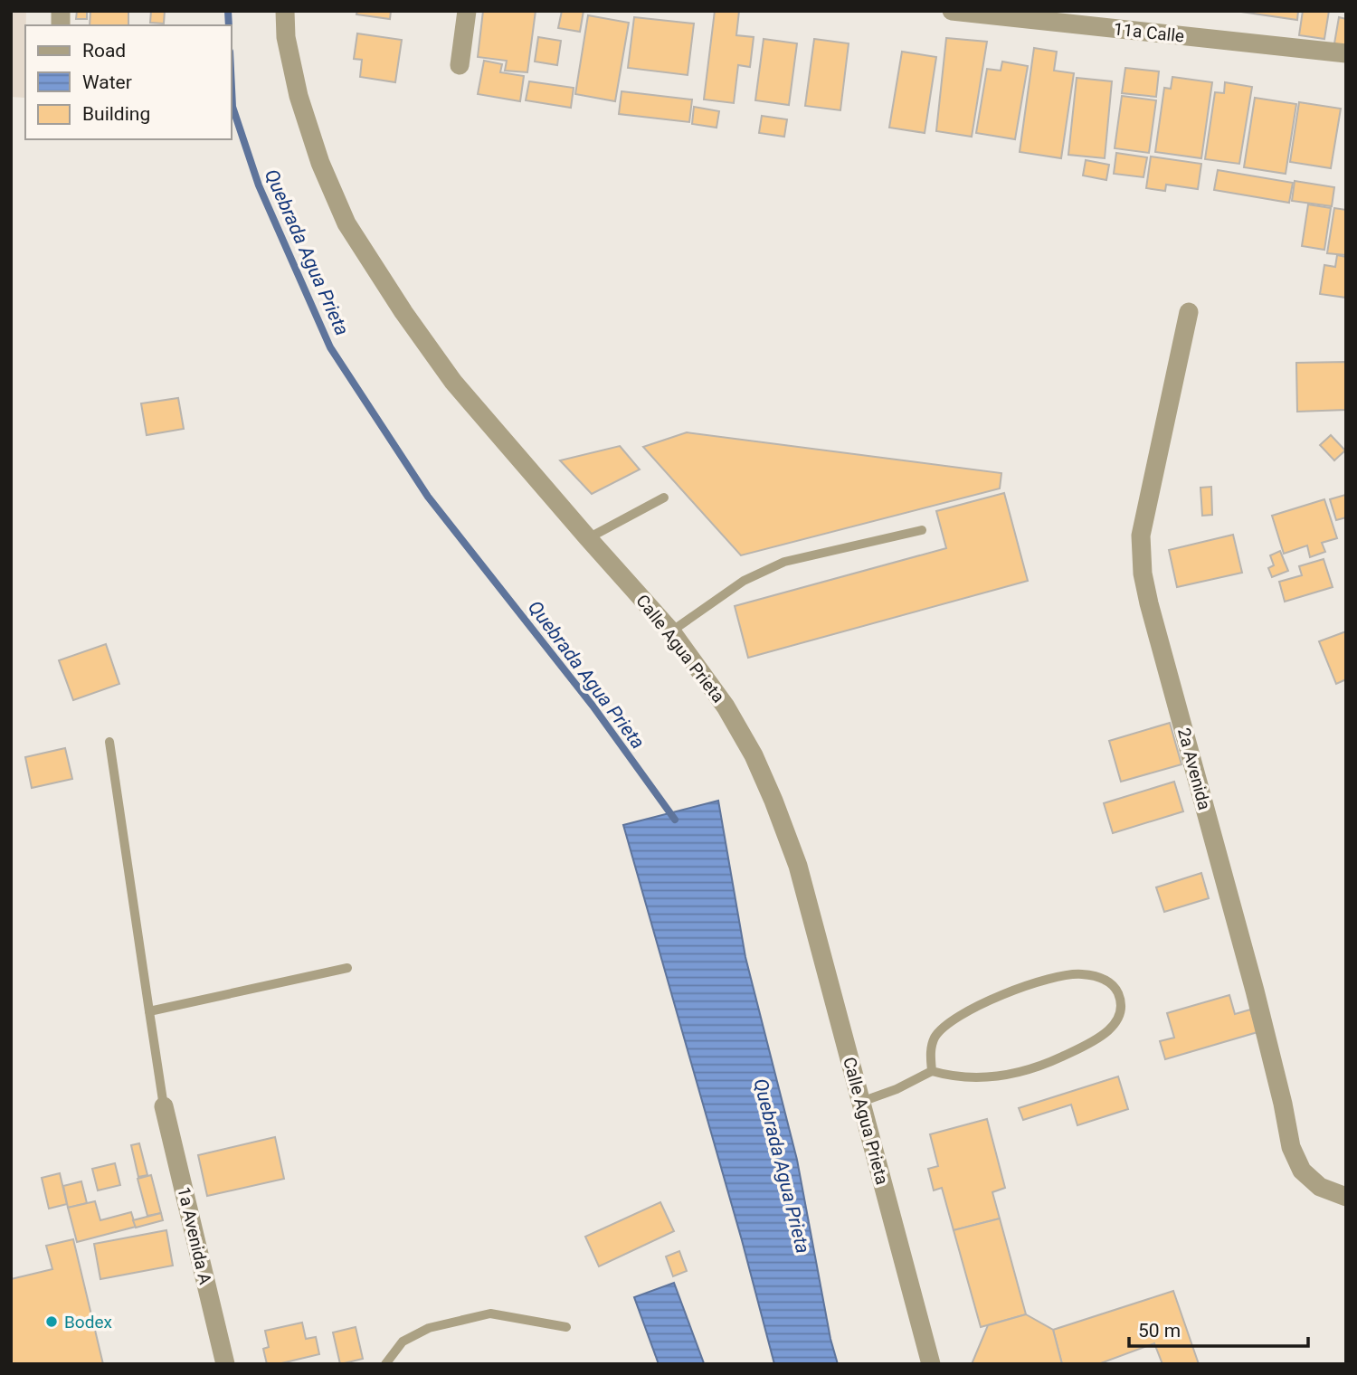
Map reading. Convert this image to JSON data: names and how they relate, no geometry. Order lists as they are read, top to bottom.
{
  "streets": {
    "street": [
      "11a Calle",
      "Calle Agua Prieta",
      "2a Avenida",
      "1a Avenida A"
    ]
  },
  "water": ["Quebrada Agua Prieta"],
  "places": ["Bodex"],
  "legend": ["Road", "Water", "Building"],
  "scale_bar": "50 m"
}
